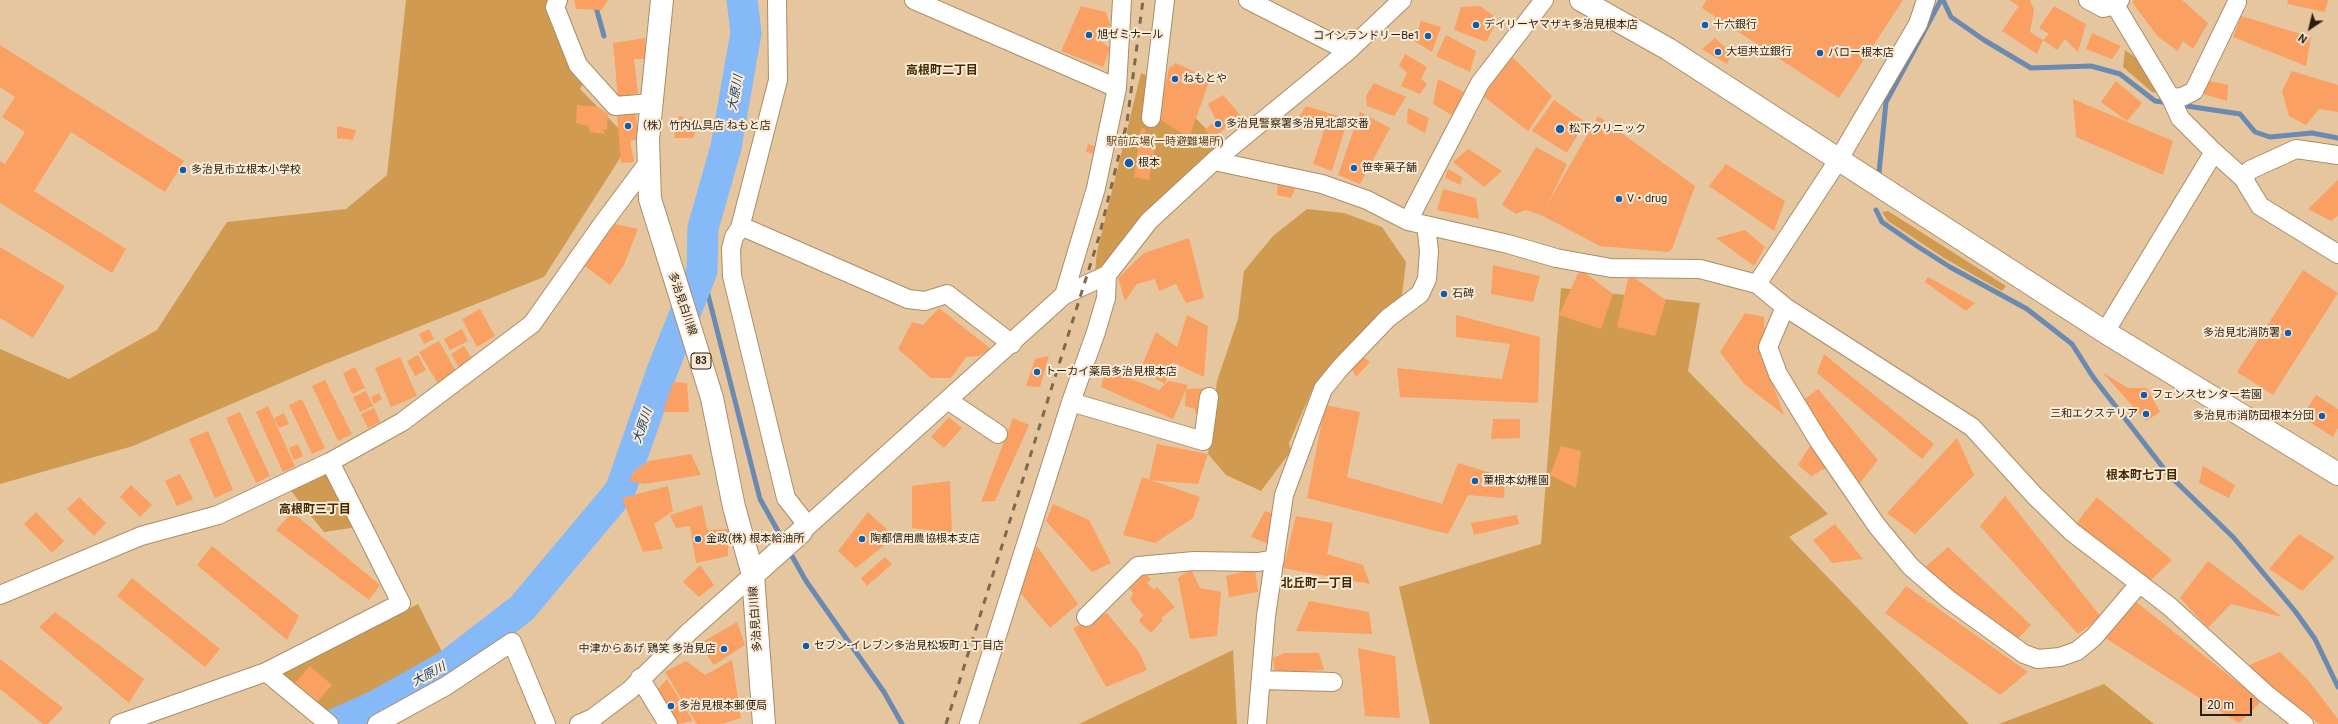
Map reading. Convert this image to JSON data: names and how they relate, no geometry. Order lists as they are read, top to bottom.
{
  "streets": {
    "street": ["多治見白川線", "83"]
  },
  "districts": [
    "高根町二丁目",
    "根本町七丁目",
    "高根町三丁目",
    "北丘町一丁目"
  ],
  "water": ["大原川"],
  "parks": ["駅前広場(一時避難場所)"],
  "places": [
    "デイリーヤマザキ多治見根本店",
    "十六銀行",
    "旭ゼミナール",
    "コインランドリーBe1",
    "大垣共立銀行",
    "バロー根本店",
    "ねもとや",
    "多治見警察署多治見北部交番",
    "（株）竹内仏具店 ねもと店",
    "松下クリニック",
    "根本",
    "笹幸菓子舗",
    "多治見市立根本小学校",
    "V・drug",
    "石碑",
    "多治見北消防署",
    "トーカイ薬局多治見根本店",
    "フェンスセンター若園",
    "三和エクステリア",
    "多治見市消防団根本分団",
    "菫根本幼稚園",
    "金政(株) 根本給油所",
    "陶都信用農協根本支店",
    "セブン-イレブン多治見松坂町１丁目店",
    "中津からあげ 鶏笑 多治見店",
    "多治見根本郵便局"
  ],
  "scale_bar": "20 m",
  "north": "bottom left"
}
